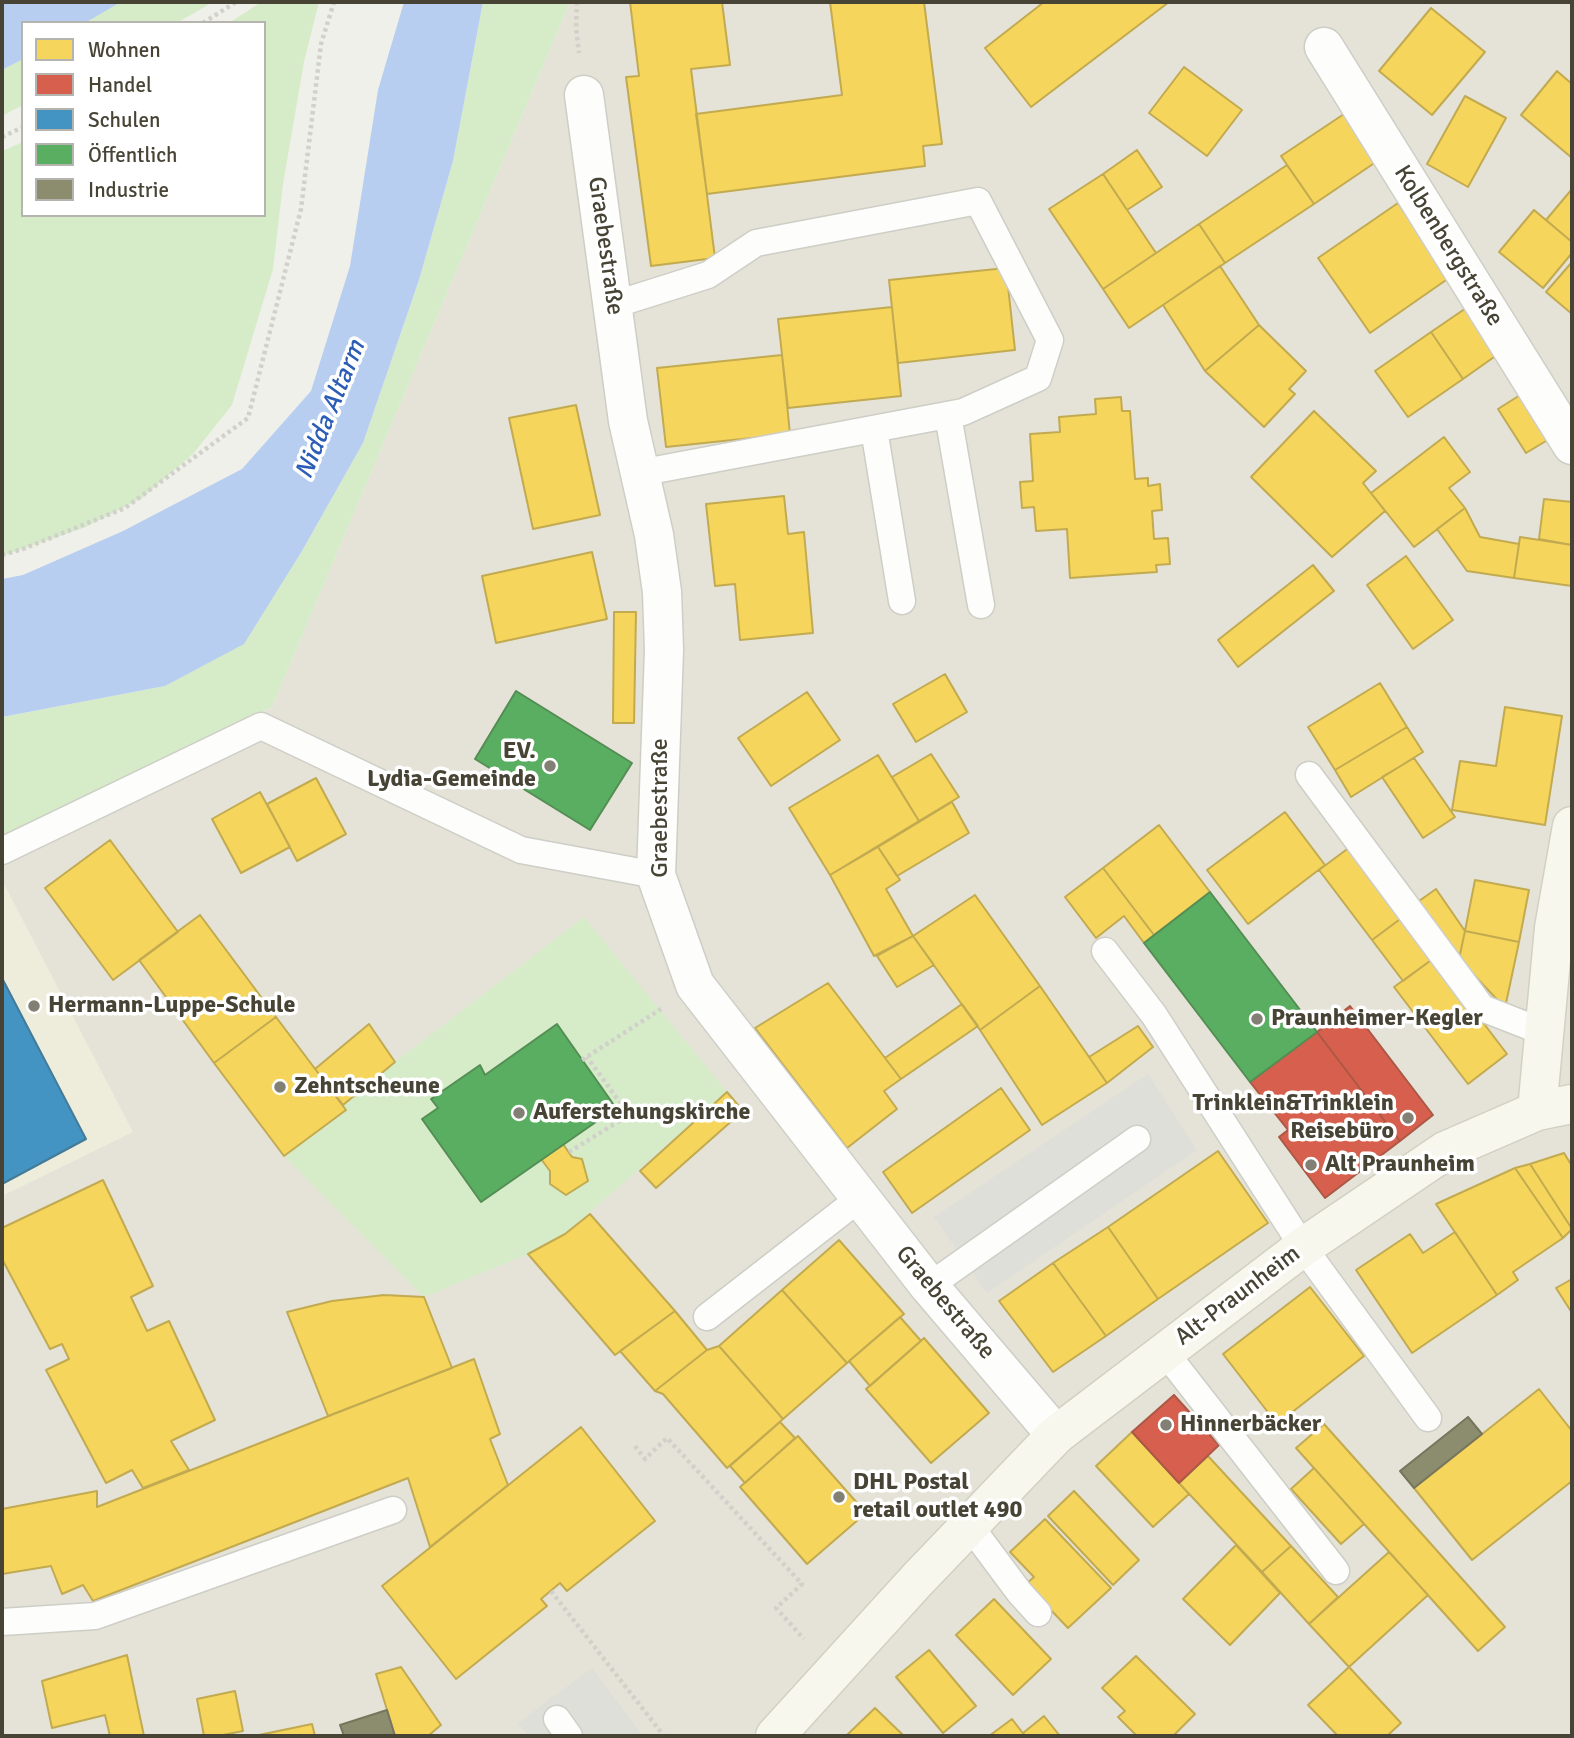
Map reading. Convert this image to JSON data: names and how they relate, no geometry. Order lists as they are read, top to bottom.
{
  "streets": {
    "main road": ["Alt-Praunheim"],
    "street": ["Graebestraße", "Kolbenbergstraße"]
  },
  "crossings": [
    ["Graebestraße", "Alt-Praunheim"]
  ],
  "water": ["Nidda Altarm"],
  "places": [
    "EV. Lydia-Gemeinde",
    "Hermann-Luppe-Schule",
    "Praunheimer-Kegler",
    "Zehntscheune",
    "Auferstehungskirche",
    "Trinklein&Trinklein Reisebüro",
    "Alt Praunheim",
    "Hinnerbäcker",
    "DHL Postal retail outlet 490"
  ],
  "legend": [
    "Wohnen",
    "Handel",
    "Schulen",
    "Öffentlich",
    "Industrie"
  ]
}
